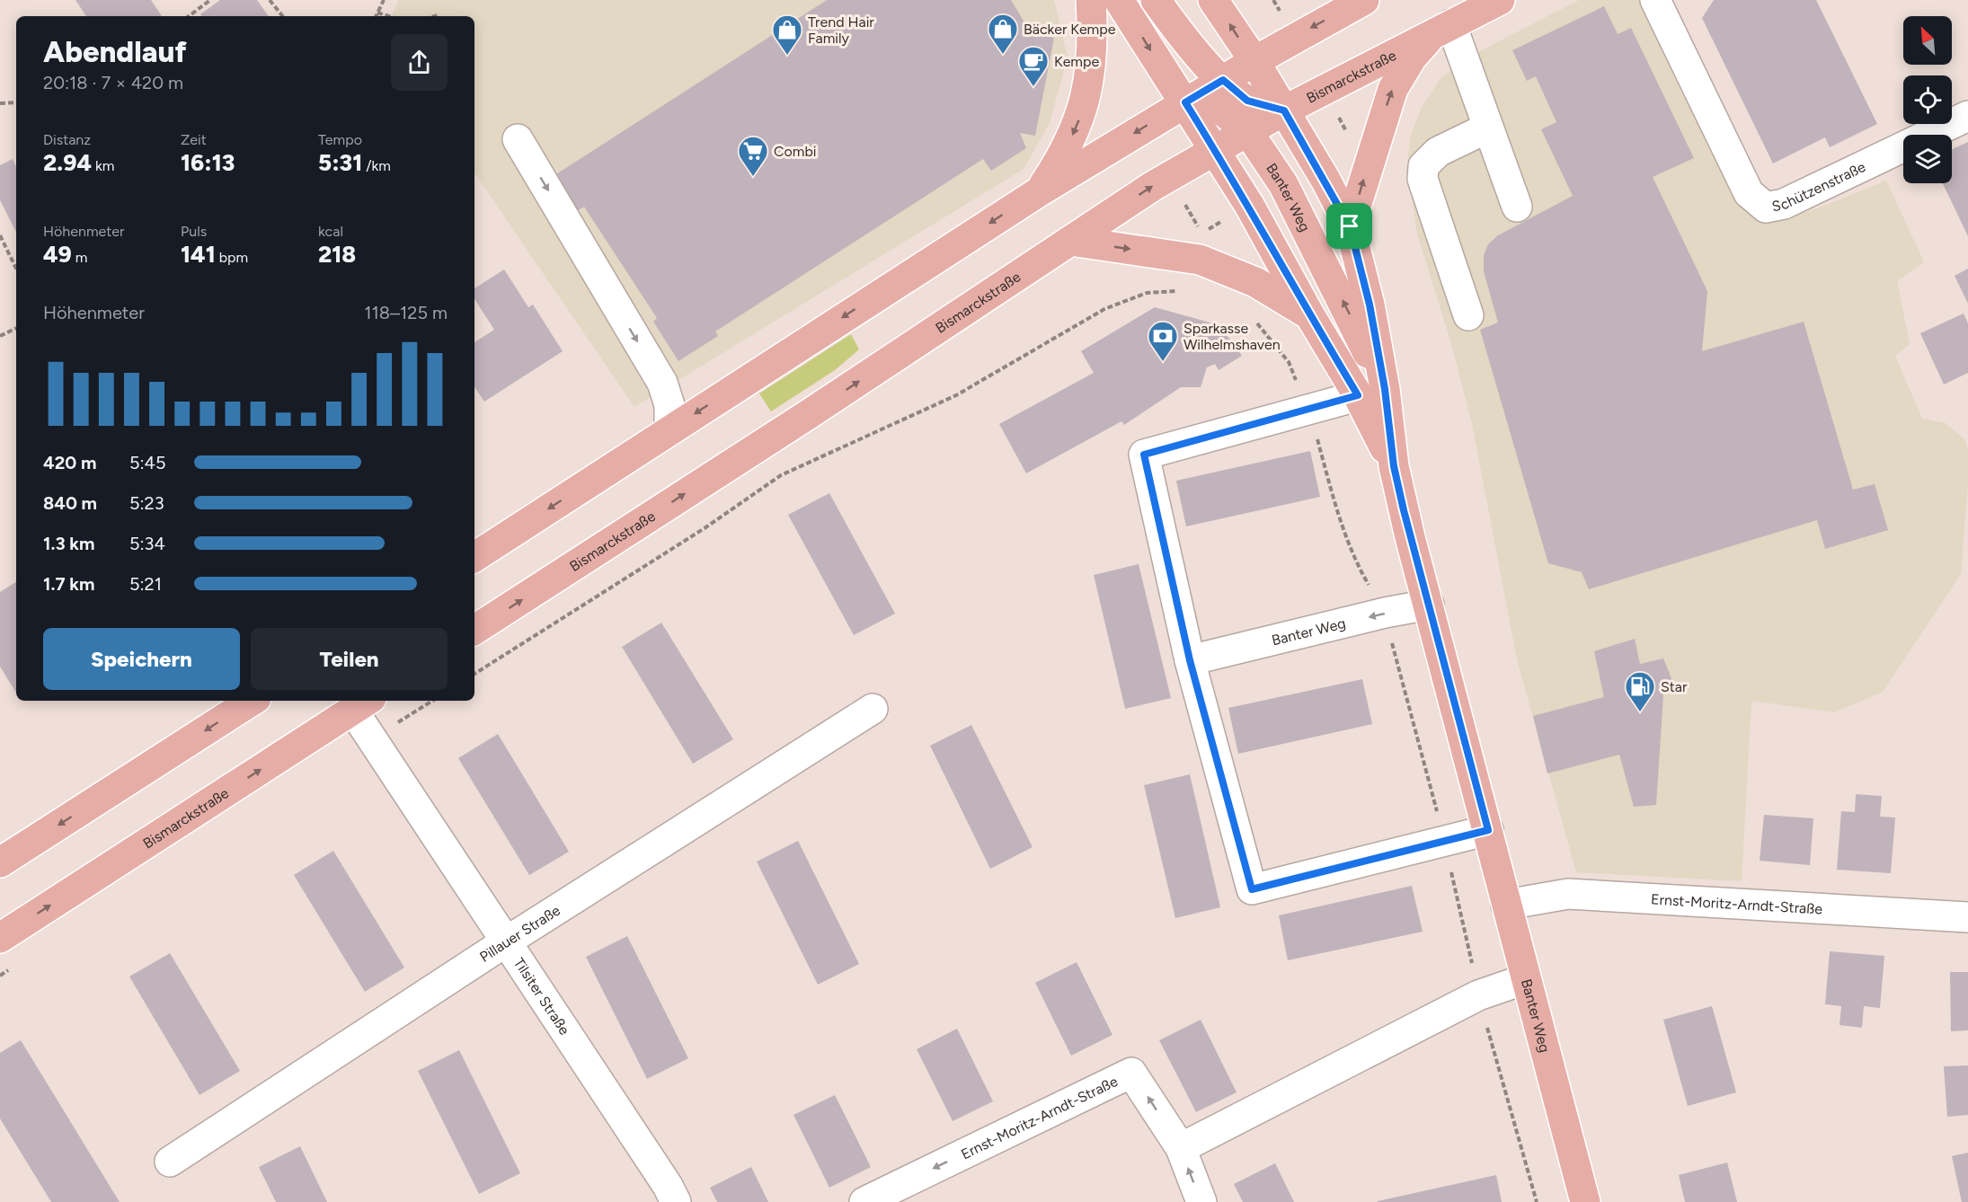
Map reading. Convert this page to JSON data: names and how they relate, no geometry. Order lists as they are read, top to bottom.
{
  "streets": {
    "main road": ["Bismarckstraße", "Banter Weg"],
    "street": [
      "Schützenstraße",
      "Ernst-Moritz-Arndt-Straße",
      "Pillauer Straße",
      "Tilsiter Straße"
    ]
  },
  "crossings": [
    ["Bismarckstraße", "Banter Weg"],
    ["Bismarckstraße", "Tilsiter Straße"],
    ["Banter Weg", "Ernst-Moritz-Arndt-Straße"],
    ["Pillauer Straße", "Tilsiter Straße"]
  ],
  "places": {
    "shop": ["Bäcker Kempe", "Trend Hair Family"],
    "cafe": ["Kempe"],
    "supermarket": ["Combi"],
    "bank": ["Sparkasse Wilhelmshaven"],
    "fuel station": ["Star"]
  },
  "north": "top left",
  "page": {
    "heading": ["Abendlauf", "20:18 · 7 × 420 m"],
    "stats": [
      ["Distanz", "2.94 km"],
      ["Zeit", "16:13"],
      ["Tempo", "5:31 /km"],
      ["Höhenmeter", "49 m"],
      ["Puls", "141 bpm"],
      ["kcal", "218"]
    ],
    "chart": ["Höhenmeter", "118–125 m"],
    "list": [
      {
        "name": "420 m",
        "note": "5:45"
      },
      {
        "name": "840 m",
        "note": "5:23"
      },
      {
        "name": "1.3 km",
        "note": "5:34"
      },
      {
        "name": "1.7 km",
        "note": "5:21"
      }
    ],
    "buttons": ["Speichern", "Teilen"]
  }
}
